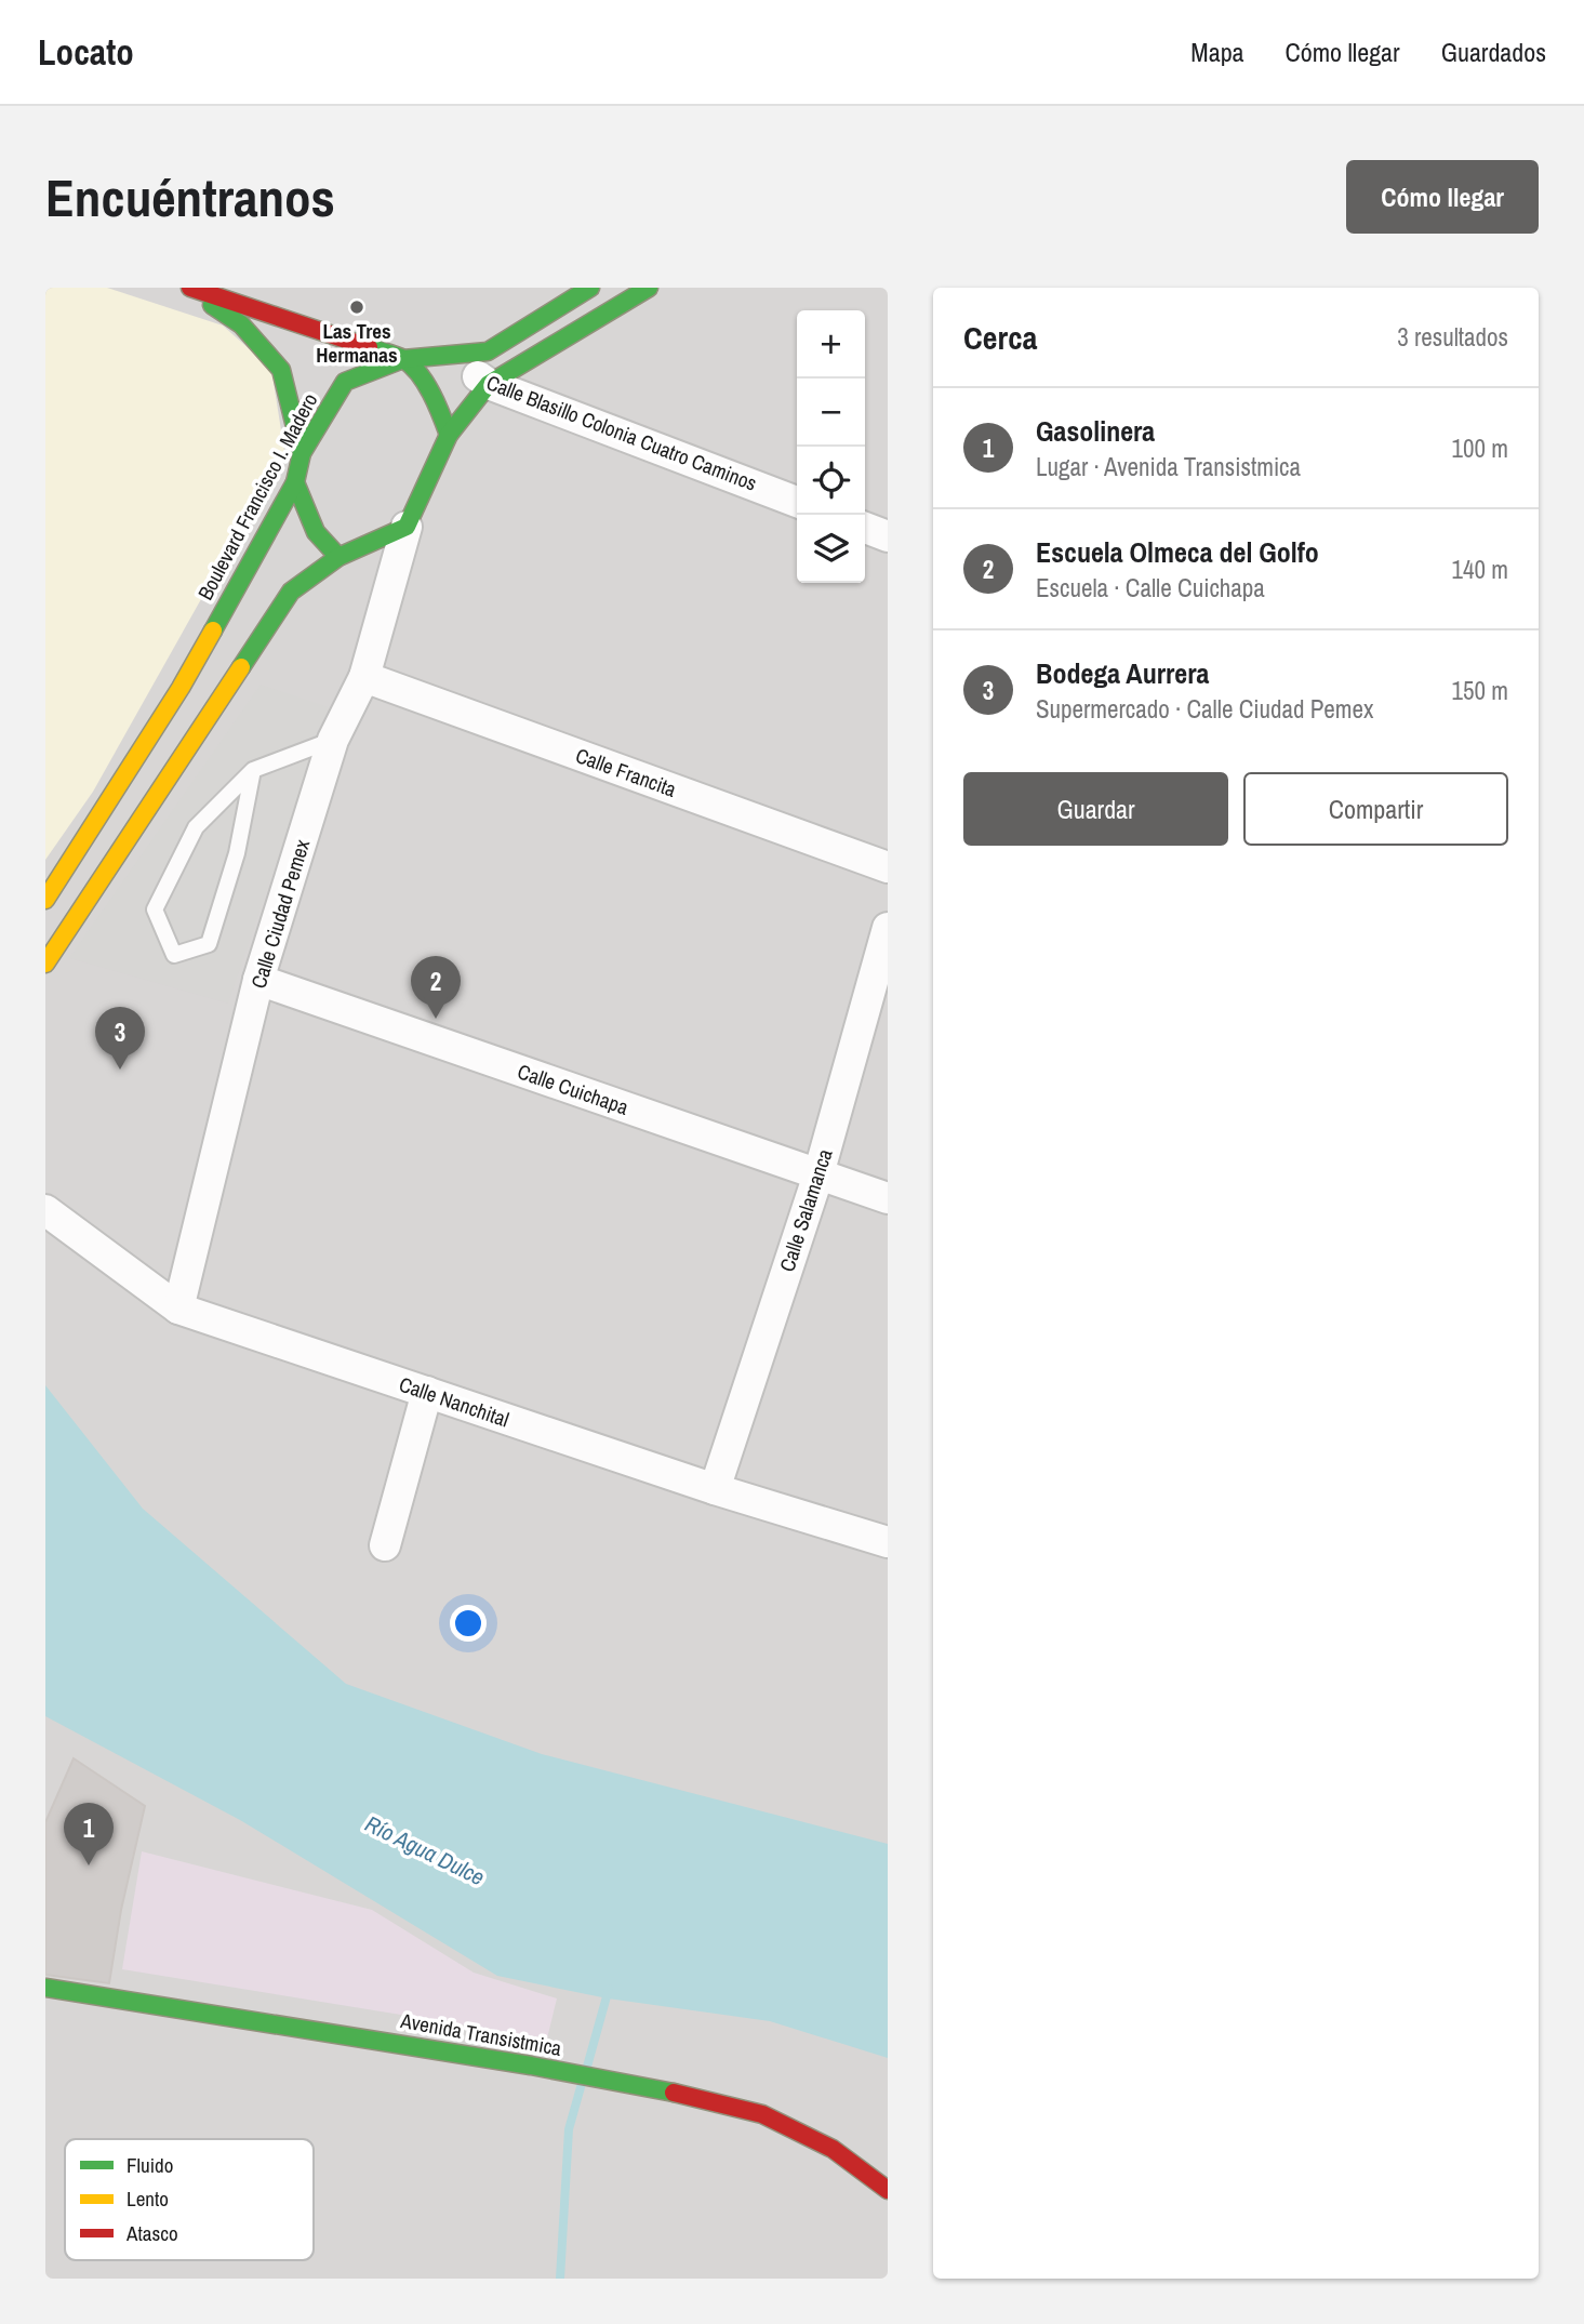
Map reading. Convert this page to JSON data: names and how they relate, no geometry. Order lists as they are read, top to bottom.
{
  "streets": {
    "main road": ["Boulevard Francisco I. Madero", "Avenida Transistmica"],
    "street": [
      "Calle Blasillo Colonia Cuatro Caminos",
      "Calle Francita",
      "Calle Ciudad Pemex",
      "Calle Cuichapa",
      "Calle Salamanca",
      "Calle Nanchital"
    ]
  },
  "crossings": [
    ["Calle Blasillo Colonia Cuatro Caminos", "Boulevard Francisco I. Madero"],
    ["Boulevard Francisco I. Madero", "Calle Ciudad Pemex"],
    ["Calle Francita", "Calle Ciudad Pemex"],
    ["Calle Ciudad Pemex", "Calle Cuichapa"],
    ["Calle Ciudad Pemex", "Calle Nanchital"],
    ["Calle Cuichapa", "Calle Salamanca"],
    ["Calle Salamanca", "Calle Nanchital"]
  ],
  "water": ["Río Agua Dulce"],
  "places": ["Las Tres Hermanas"],
  "legend": ["Fluido", "Lento", "Atasco"],
  "page": {
    "header": "Locato",
    "nav": ["Mapa", "Cómo llegar", "Guardados"],
    "buttons": [
      "Cómo llegar",
      ["Guardar", "Compartir"]
    ],
    "title": "Encuéntranos",
    "heading": ["Cerca", "3 resultados"],
    "map_buttons": ["+", "−"],
    "list": [
      {
        "mark": "1",
        "name": "Gasolinera",
        "note": "Lugar · Avenida Transistmica",
        "value": "100 m"
      },
      {
        "mark": "2",
        "name": "Escuela Olmeca del Golfo",
        "note": "Escuela · Calle Cuichapa",
        "value": "140 m"
      },
      {
        "mark": "3",
        "name": "Bodega Aurrera",
        "note": "Supermercado · Calle Ciudad Pemex",
        "value": "150 m"
      }
    ],
    "pins": ["2", "3", "1"]
  }
}
